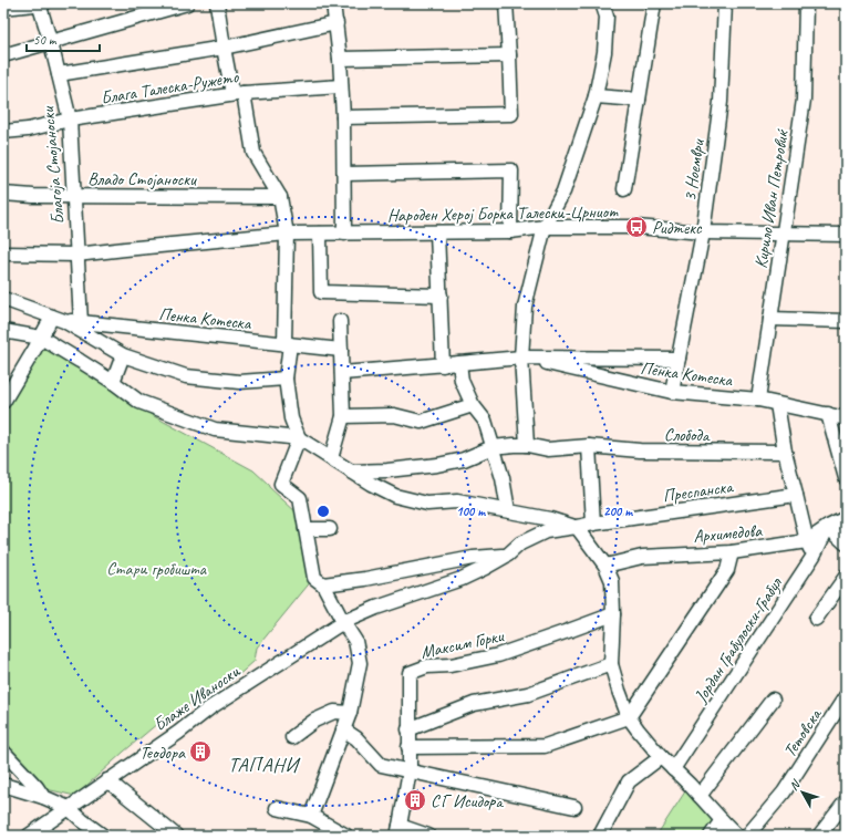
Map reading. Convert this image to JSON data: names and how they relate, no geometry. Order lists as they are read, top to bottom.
{
  "streets": {
    "street": [
      "Блага Талеска-Ружето",
      "Благоја Стојаноски",
      "3 Ноември",
      "Владо Стојаноски",
      "Кирило Иван Петровиќ",
      "Народен Херој Борка Талески-Црниот",
      "Пенка Котеска",
      "Слобода",
      "Преспанска",
      "Архимедова",
      "Јордан Грабулоски-Грабул",
      "Максим Горки",
      "Блаже Иваноски",
      "Тетовска"
    ]
  },
  "crossings": [
    ["Блага Талеска-Ружето", "Благоја Стојаноски"],
    ["Благоја Стојаноски", "Владо Стојаноски"],
    ["Благоја Стојаноски", "Народен Херој Борка Талески-Црниот"],
    ["Благоја Стојаноски", "Пенка Котеска"],
    ["3 Ноември", "Народен Херој Борка Талески-Црниот"],
    ["3 Ноември", "Пенка Котеска"],
    ["Кирило Иван Петровиќ", "Народен Херој Борка Талески-Црниот"],
    ["Кирило Иван Петровиќ", "Пенка Котеска"],
    ["Преспанска", "Блаже Иваноски"],
    ["Архимедова", "Јордан Грабулоски-Грабул"]
  ],
  "districts": ["ТАПАНИ"],
  "parks": ["Стари гробишта"],
  "places": {
    "bus stop": ["Ридтекс"],
    "building": ["Теодора", "СГ Исидора"]
  },
  "scale_bar": "50 m",
  "north": "top left",
  "rings": ["100 m", "200 m"]
}
